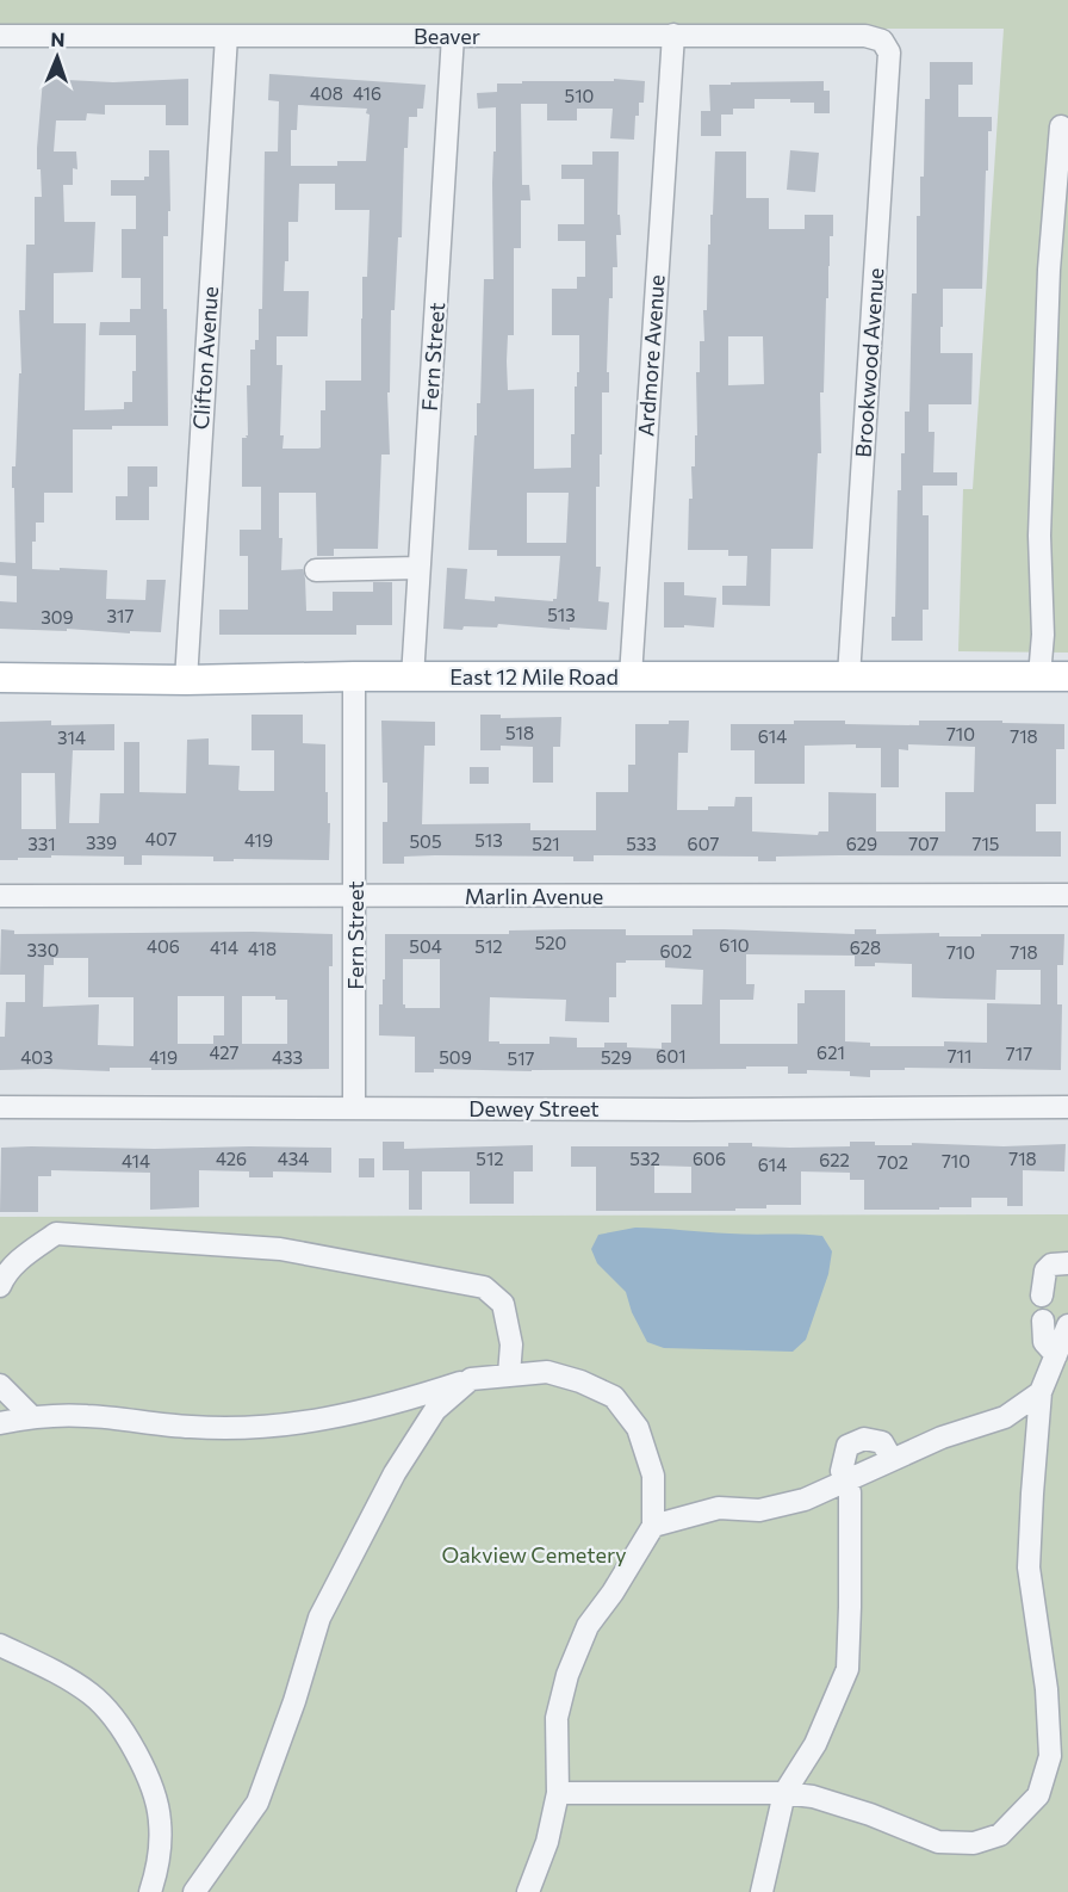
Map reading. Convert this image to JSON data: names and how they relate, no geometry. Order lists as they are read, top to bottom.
{
  "streets": {
    "main road": ["East 12 Mile Road"],
    "street": [
      "Beaver",
      "Ardmore Avenue",
      "Fern Street",
      "Clifton Avenue",
      "Brookwood Avenue",
      "Marlin Avenue",
      "Dewey Street"
    ]
  },
  "crossings": [
    ["Beaver", "Ardmore Avenue"],
    ["Beaver", "Fern Street"],
    ["Beaver", "Clifton Avenue"],
    ["Beaver", "Brookwood Avenue"],
    ["Ardmore Avenue", "East 12 Mile Road"],
    ["Fern Street", "East 12 Mile Road"],
    ["Fern Street", "Marlin Avenue"],
    ["Fern Street", "Dewey Street"],
    ["Clifton Avenue", "East 12 Mile Road"],
    ["Brookwood Avenue", "East 12 Mile Road"]
  ],
  "parks": ["Oakview Cemetery"],
  "house_numbers": [
    "408",
    "416",
    "510",
    "513",
    "317",
    "309",
    "518",
    "710",
    "614",
    "718",
    "314",
    "407",
    "419",
    "513",
    "505",
    "339",
    "331",
    "521",
    "533",
    "607",
    "629",
    "707",
    "715",
    "520",
    "610",
    "406",
    "504",
    "512",
    "414",
    "628",
    "418",
    "330",
    "602",
    "710",
    "718",
    "427",
    "621",
    "717",
    "601",
    "711",
    "403",
    "419",
    "433",
    "509",
    "529",
    "517",
    "426",
    "434",
    "512",
    "532",
    "606",
    "718",
    "622",
    "414",
    "710",
    "702",
    "614"
  ],
  "north": "top"
}
